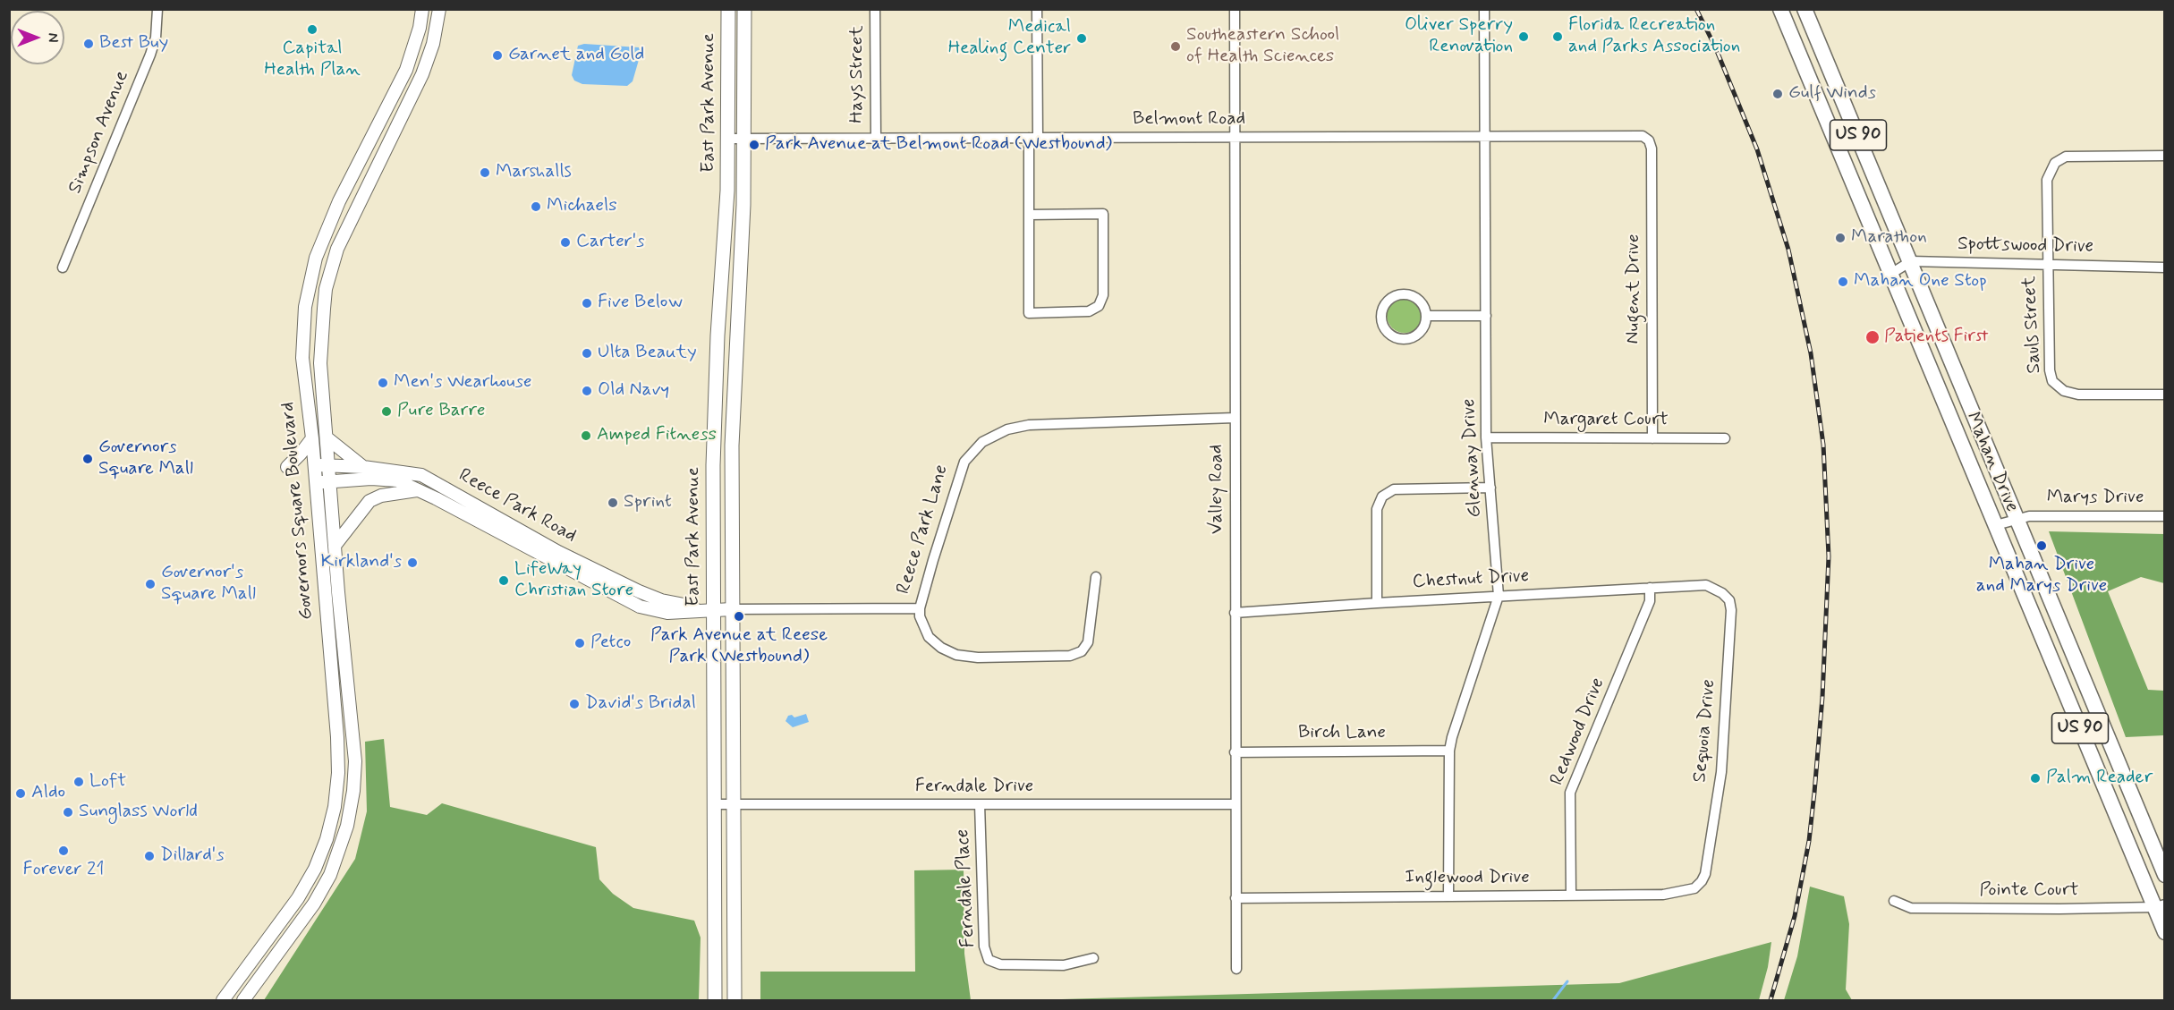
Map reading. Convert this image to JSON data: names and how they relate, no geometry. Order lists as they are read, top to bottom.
{
  "streets": {
    "main road": ["East Park Avenue", "US 90", "Mahan Drive"],
    "street": [
      "Hays Street",
      "Belmont Road",
      "Simpson Avenue",
      "Spottswood Drive",
      "Nugent Drive",
      "Sauls Street",
      "Margaret Court",
      "Glenway Drive",
      "Valley Road",
      "Marys Drive",
      "Reece Park Road",
      "Governors Square Boulevard",
      "Reece Park Lane",
      "Chestnut Drive",
      "Sequoia Drive",
      "Redwood Drive",
      "Birch Lane",
      "Ferndale Drive",
      "Inglewood Drive",
      "Ferndale Place",
      "Pointe Court"
    ]
  },
  "crossings": [
    ["Hays Street", "Belmont Road"],
    ["East Park Avenue", "Belmont Road"],
    ["East Park Avenue", "Reece Park Road"],
    ["East Park Avenue", "Reece Park Lane"],
    ["East Park Avenue", "Ferndale Drive"],
    ["Belmont Road", "Nugent Drive"],
    ["Belmont Road", "Glenway Drive"],
    ["Belmont Road", "Valley Road"],
    ["Spottswood Drive", "Sauls Street"],
    ["Spottswood Drive", "Mahan Drive"],
    ["Nugent Drive", "Margaret Court"],
    ["Margaret Court", "Glenway Drive"],
    ["Glenway Drive", "Chestnut Drive"],
    ["Glenway Drive", "Birch Lane"],
    ["Glenway Drive", "Inglewood Drive"],
    ["Mahan Drive", "Marys Drive"],
    ["Mahan Drive", "Pointe Court"],
    ["Valley Road", "Reece Park Lane"],
    ["Valley Road", "Chestnut Drive"],
    ["Valley Road", "Birch Lane"],
    ["Valley Road", "Ferndale Drive"],
    ["Valley Road", "Inglewood Drive"],
    ["Reece Park Road", "Governors Square Boulevard"],
    ["Reece Park Road", "Reece Park Lane"],
    ["Chestnut Drive", "Sequoia Drive"],
    ["Chestnut Drive", "Redwood Drive"],
    ["Sequoia Drive", "Inglewood Drive"],
    ["Redwood Drive", "Inglewood Drive"],
    ["Ferndale Drive", "Ferndale Place"]
  ],
  "places": [
    "Capital Health Plan",
    "Oliver Sperry Renovation",
    "Florida Recreation and Parks Association",
    "Medical Healing Center",
    "Best Buy",
    "Southeastern School of Health Sciences",
    "Garnet and Gold",
    "Gulf Winds",
    "Park Avenue at Belmont Road (Westbound)",
    "Marshalls",
    "Michaels",
    "Marathon",
    "Carter's",
    "Mahan One Stop",
    "Five Below",
    "Patients First",
    "Ulta Beauty",
    "Men's Wearhouse",
    "Old Navy",
    "Pure Barre",
    "Amped Fitness",
    "Governors Square Mall",
    "Sprint",
    "Mahan Drive and Marys Drive",
    "Kirkland's",
    "LifeWay Christian Store",
    "Governor's Square Mall",
    "Park Avenue at Reese Park (Westbound)",
    "Petco",
    "David's Bridal",
    "Palm Reader",
    "Loft",
    "Aldo",
    "Sunglass World",
    "Forever 21",
    "Dillard's"
  ],
  "north": "right"
}
